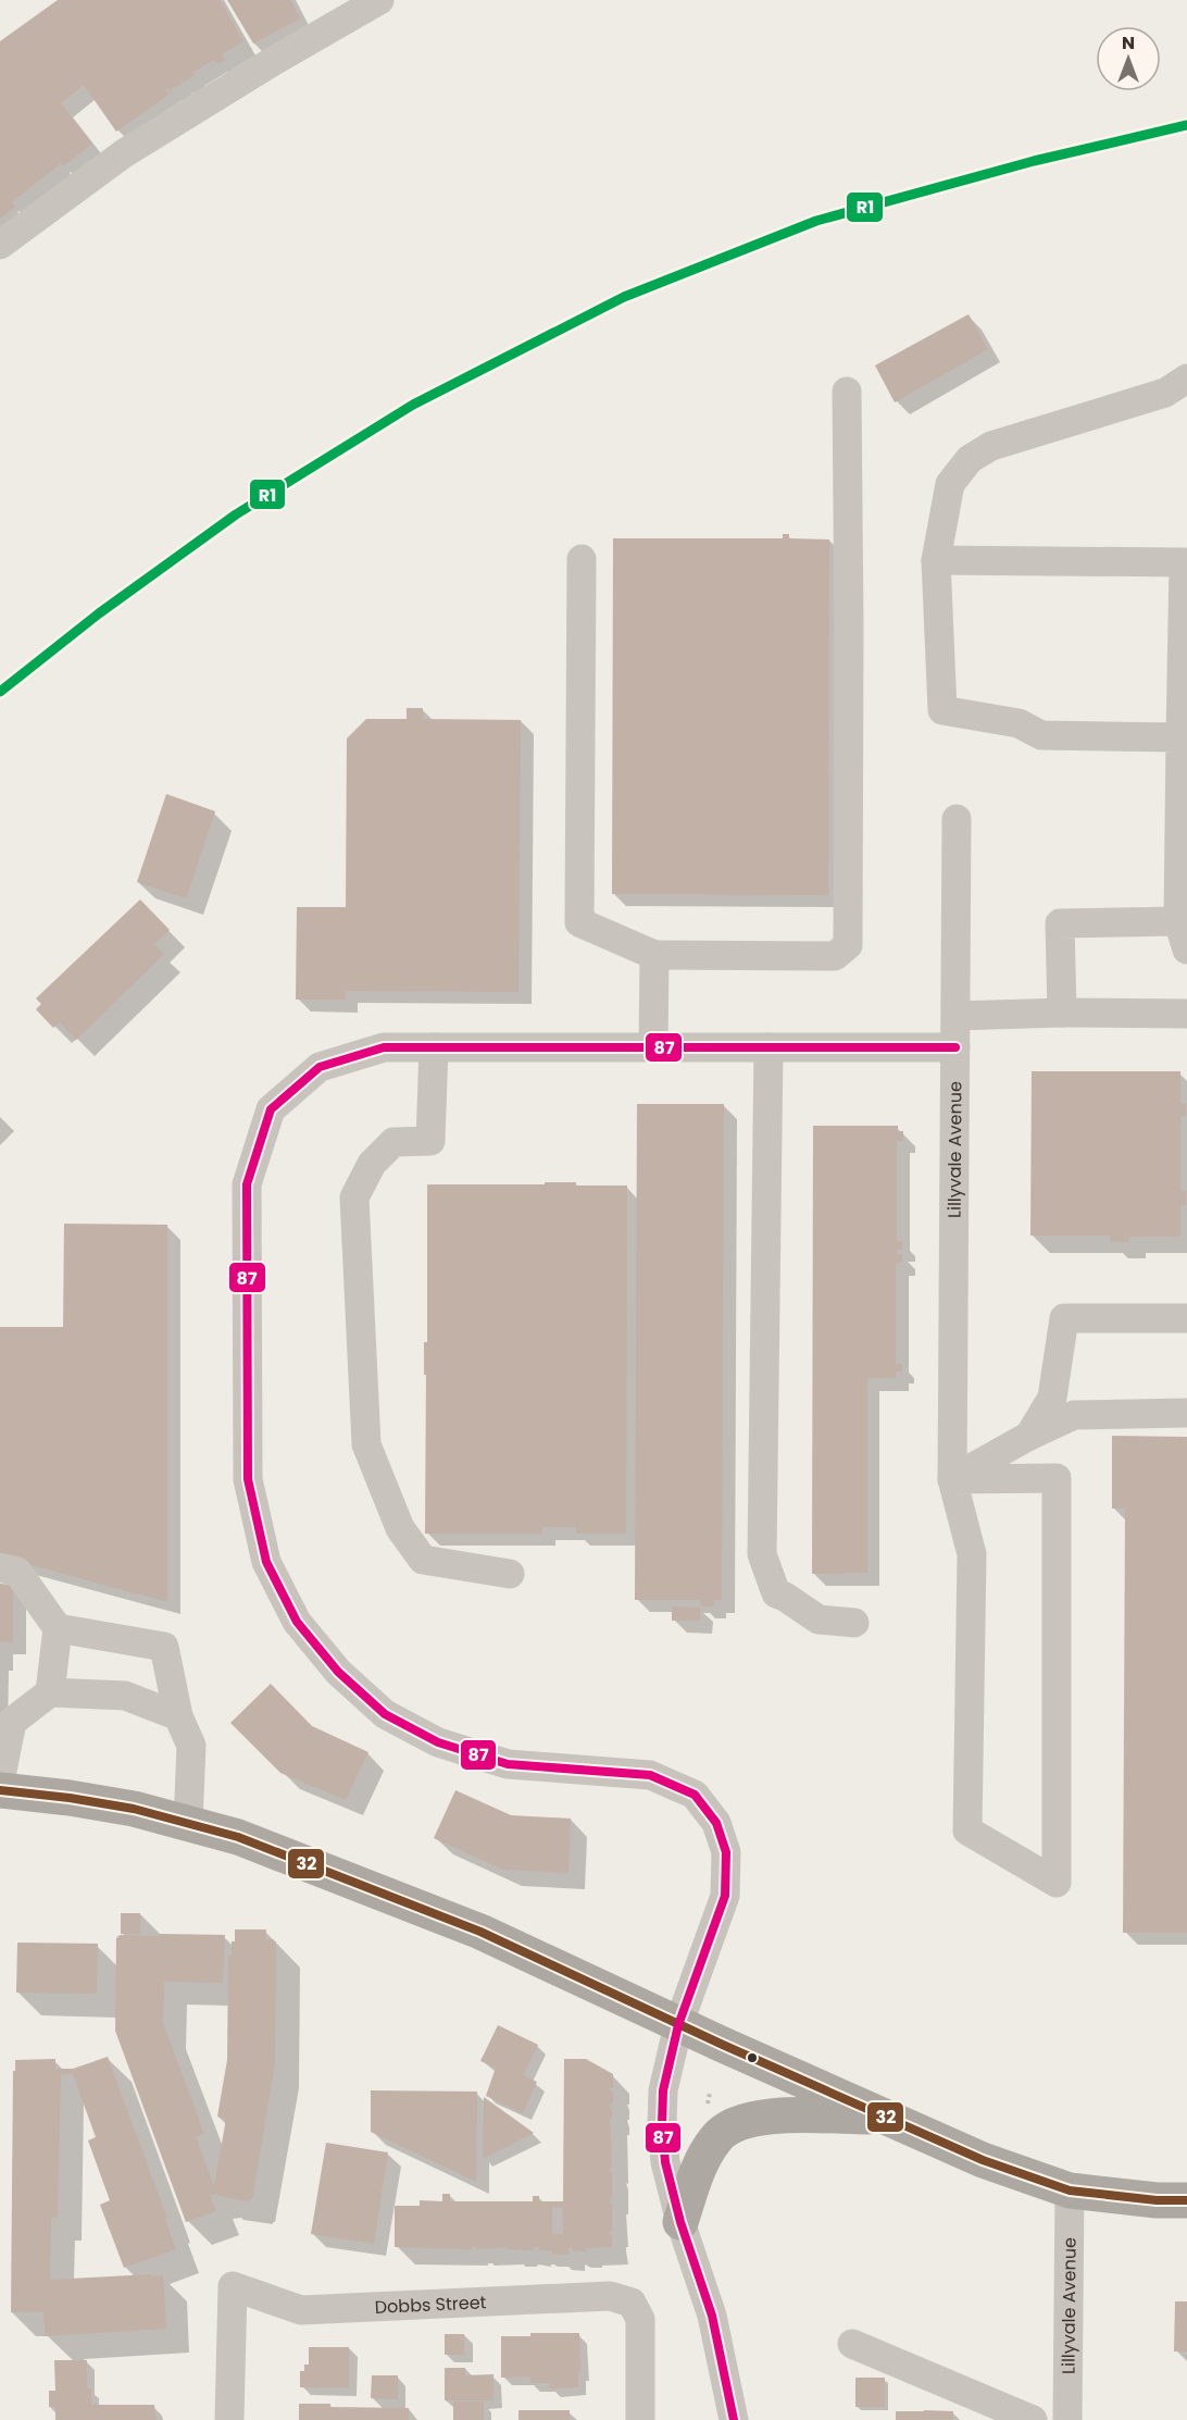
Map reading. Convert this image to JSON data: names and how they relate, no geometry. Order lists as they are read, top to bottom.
{
  "streets": {
    "street": ["Lillyvale Avenue", "Dobbs Street"]
  },
  "lines": ["transit line R1", "transit line 87", "transit line 32"],
  "north": "top"
}
